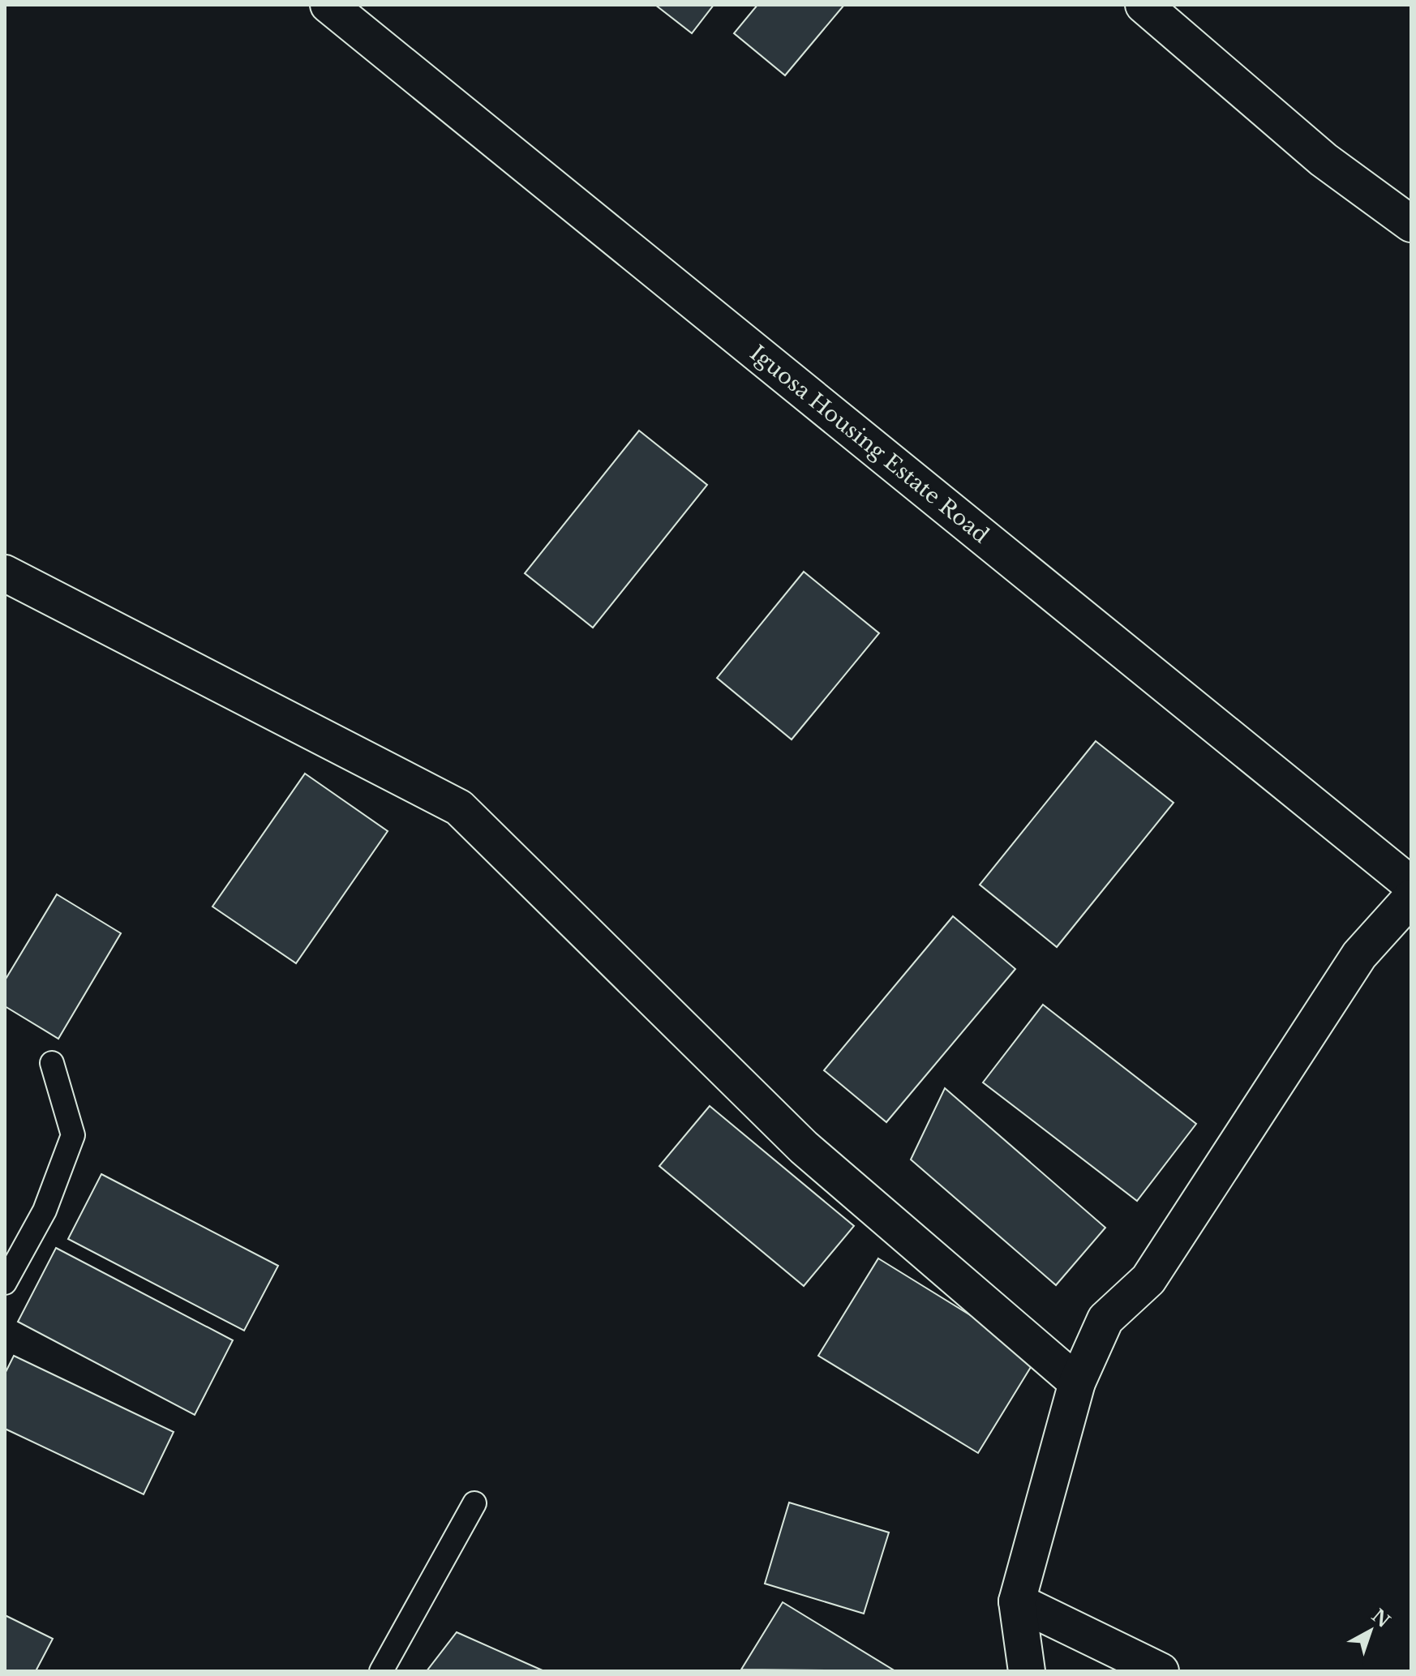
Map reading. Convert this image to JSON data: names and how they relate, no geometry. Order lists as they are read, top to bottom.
{
  "streets": {
    "street": ["Iguosa Housing Estate Road"]
  },
  "north": "top right"
}
